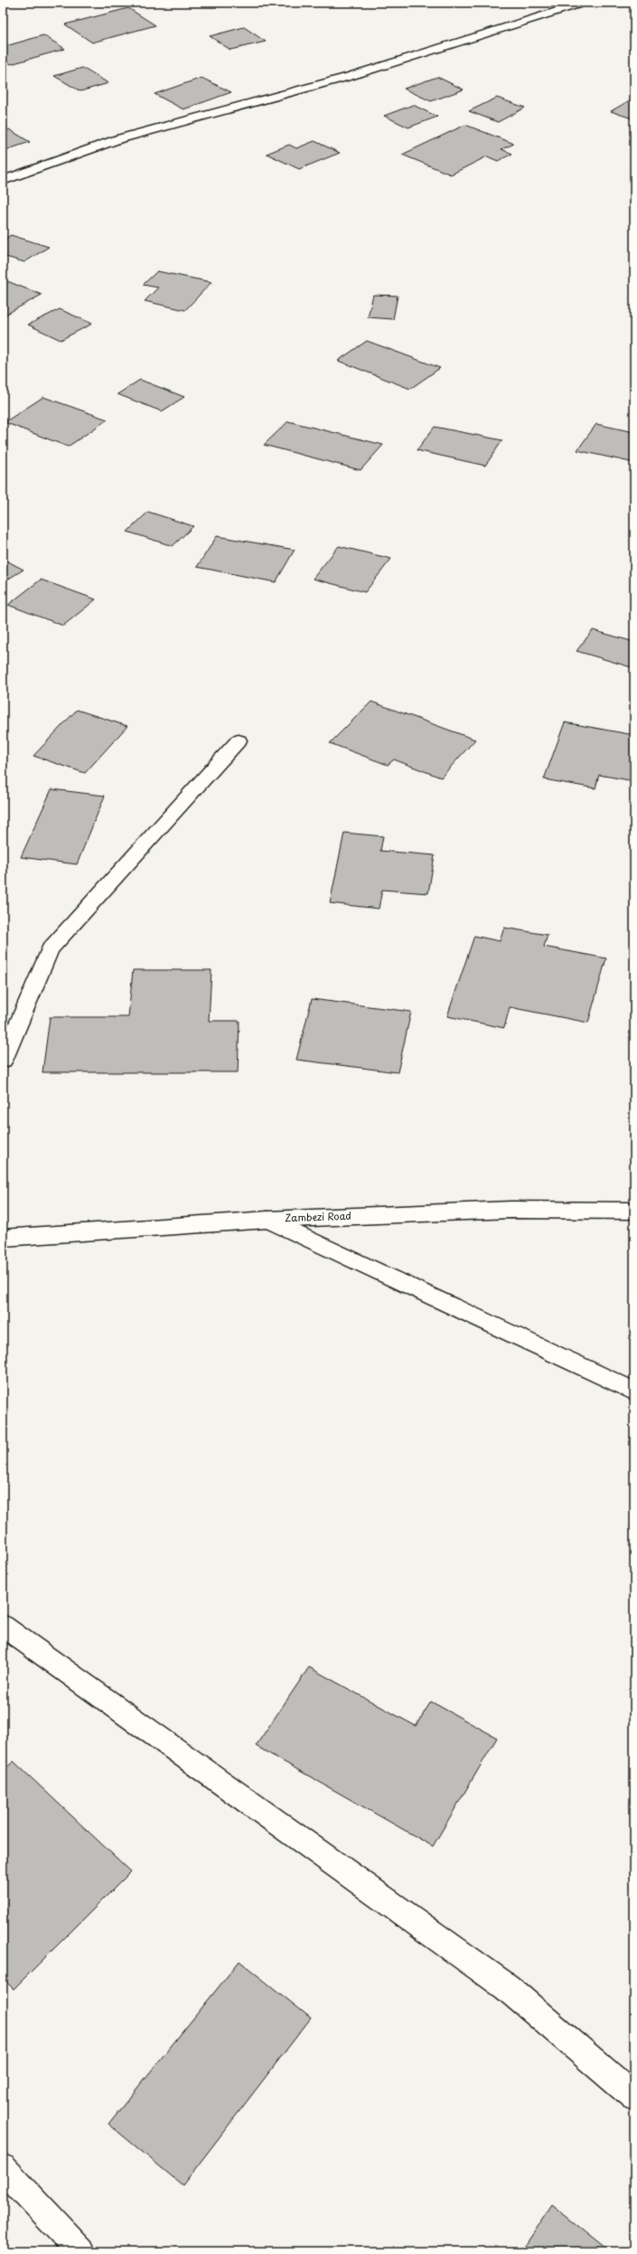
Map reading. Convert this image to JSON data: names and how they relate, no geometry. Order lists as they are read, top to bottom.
{
  "streets": {
    "street": ["Zambezi Road"]
  }
}
